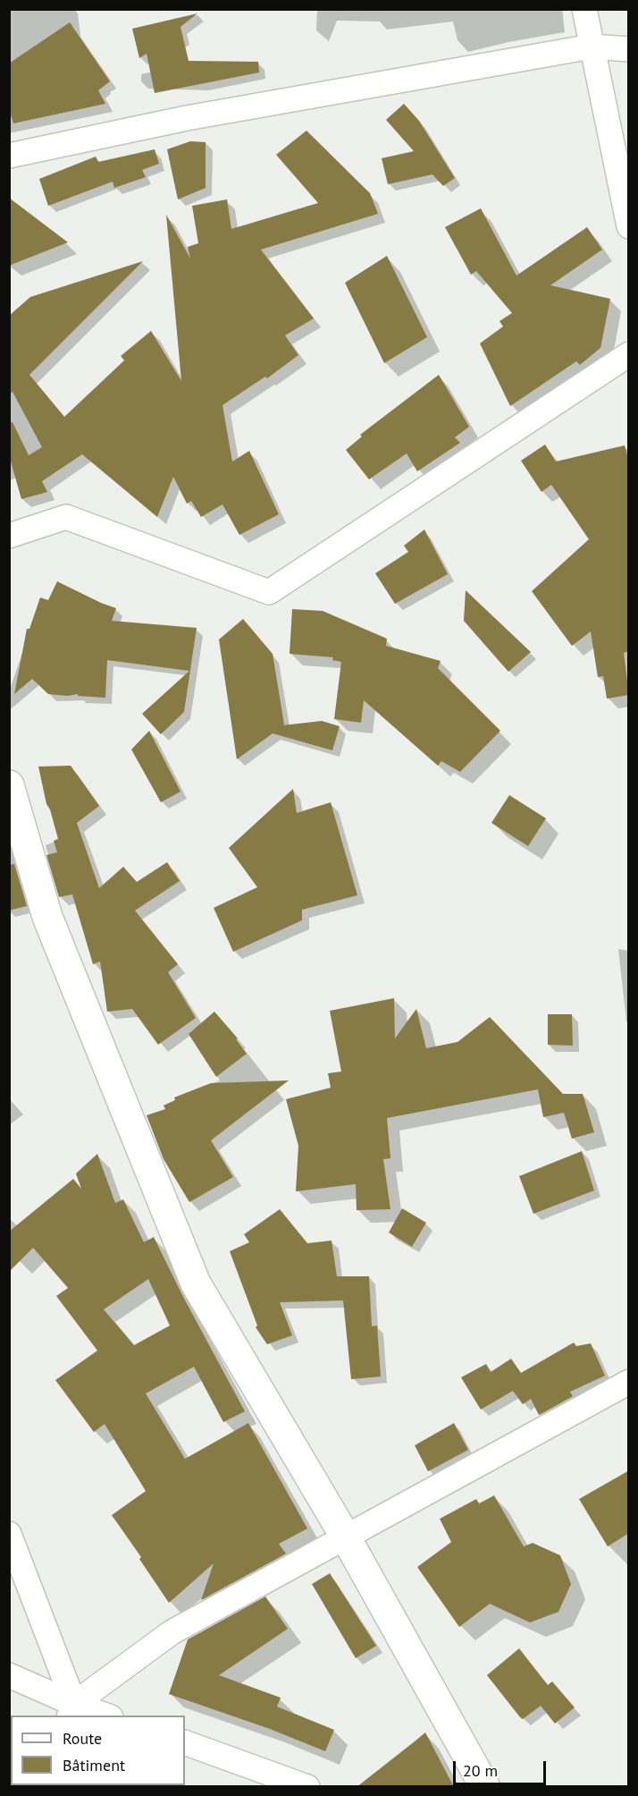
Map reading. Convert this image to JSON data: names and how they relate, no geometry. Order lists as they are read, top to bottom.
{
  "legend": ["Route", "Bâtiment"],
  "scale_bar": "20 m"
}
